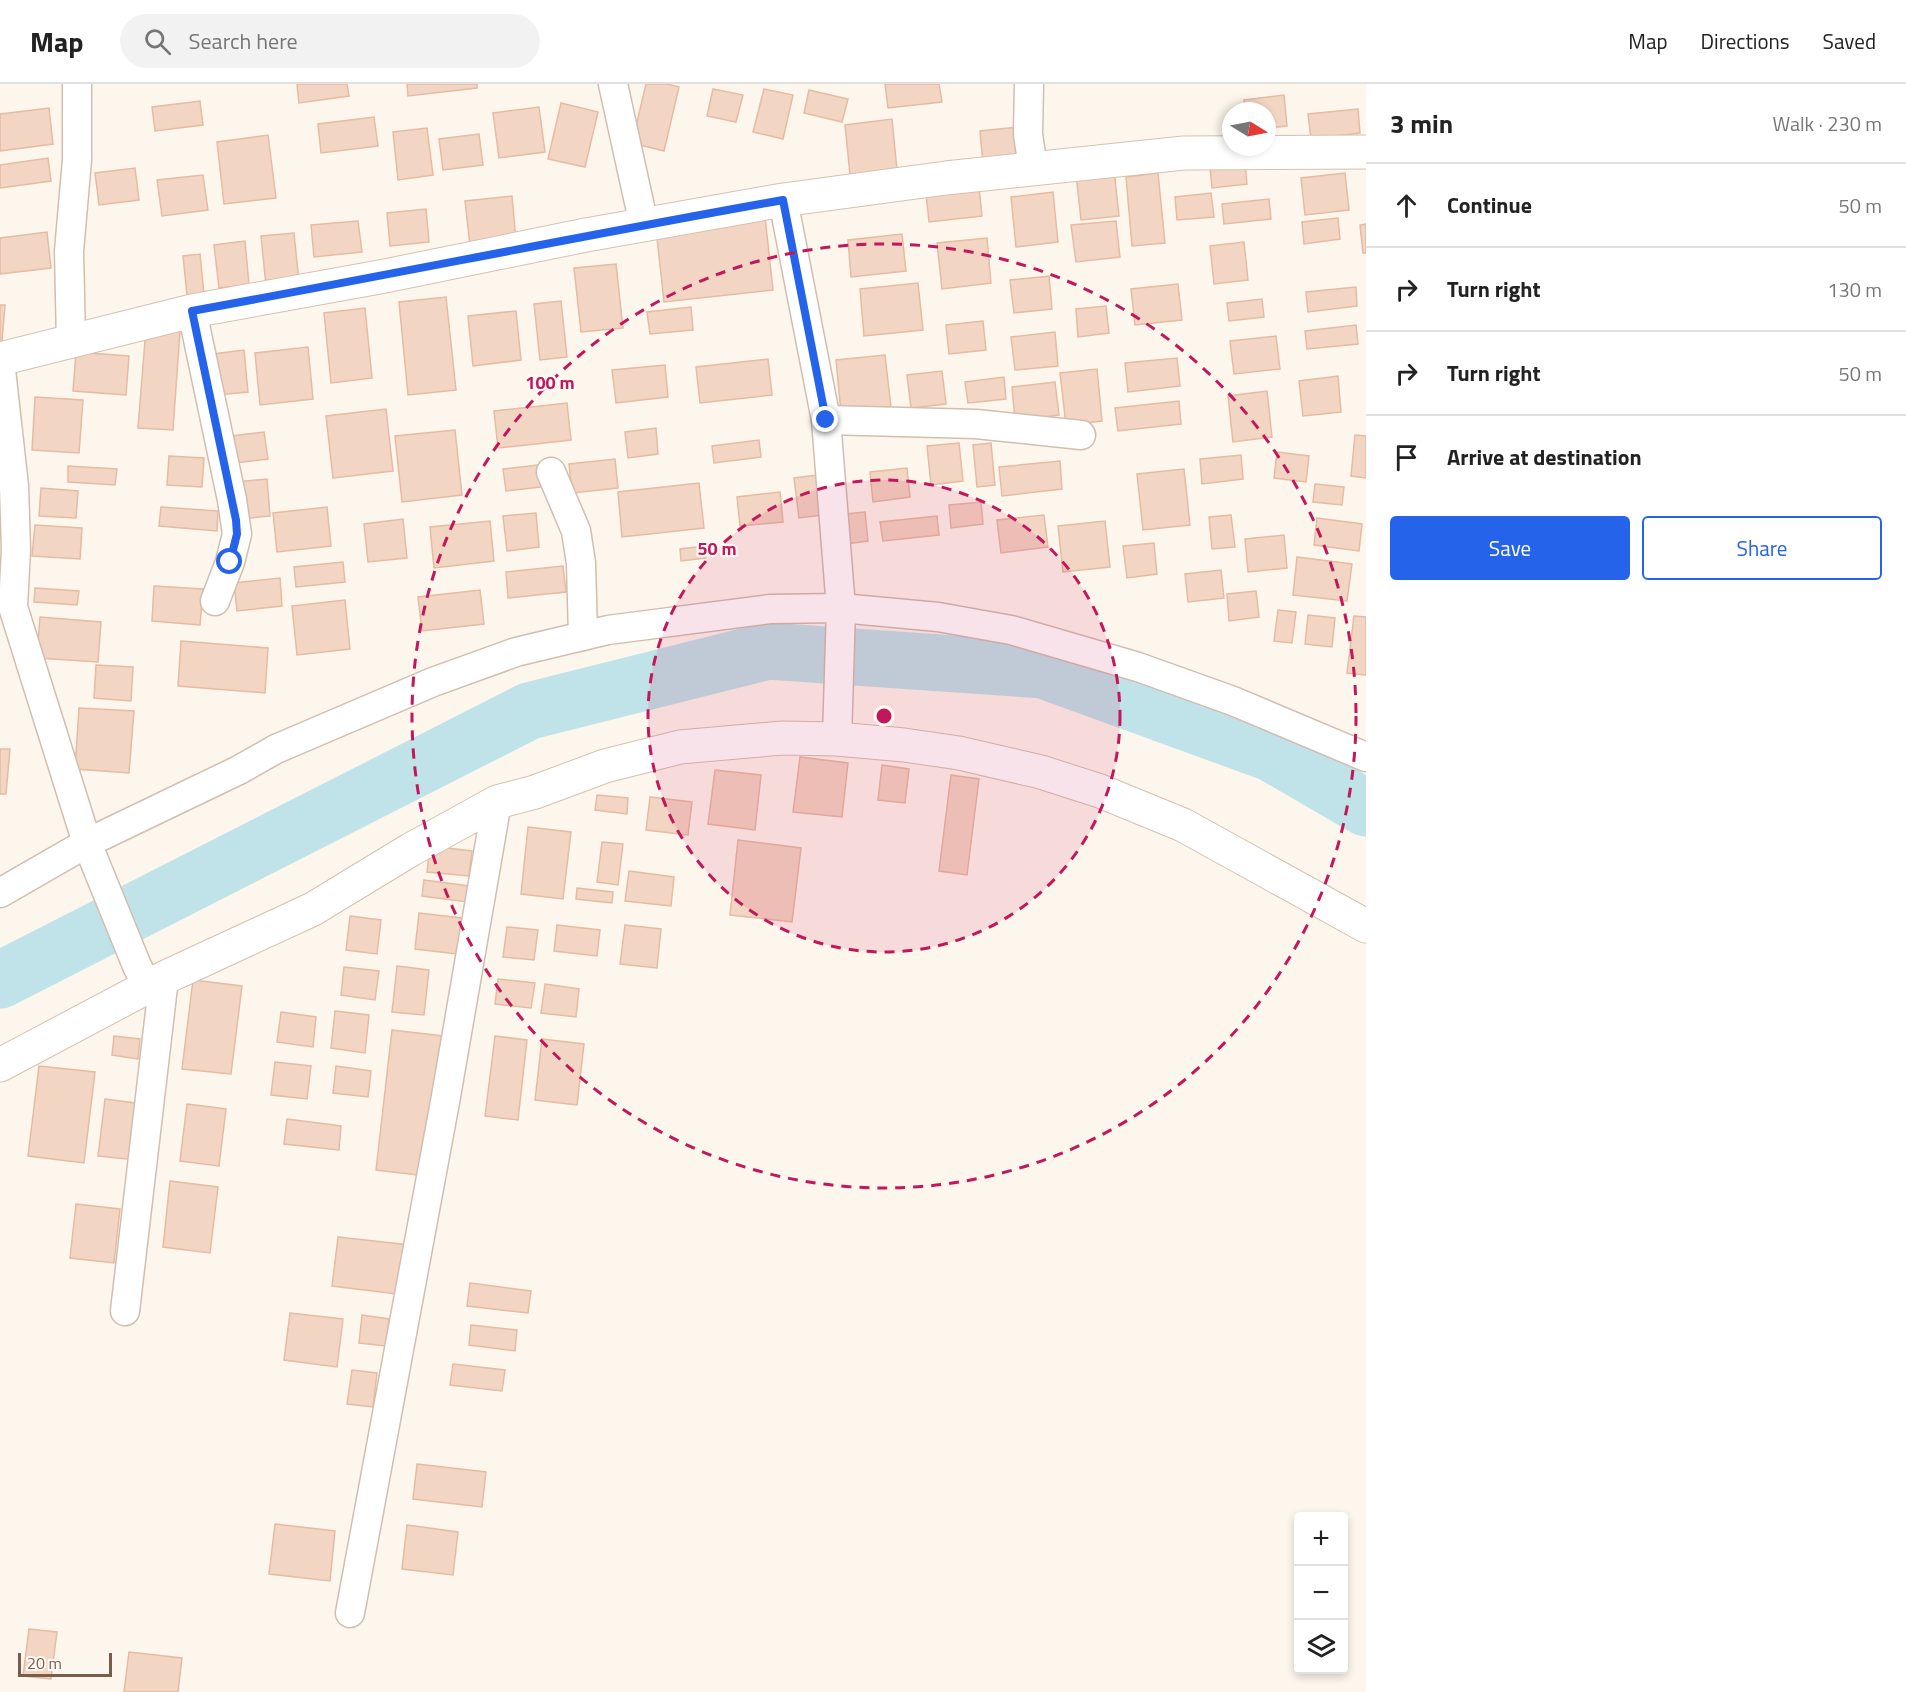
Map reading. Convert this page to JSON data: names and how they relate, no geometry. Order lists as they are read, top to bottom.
{
  "scale_bar": "20 m",
  "north": "right",
  "page": {
    "header": "Map",
    "search": "Search here",
    "nav": ["Map", "Directions", "Saved"],
    "heading": ["3 min", "Walk · 230 m"],
    "list": [
      ["Continue", "50 m"],
      ["Turn right", "130 m"],
      ["Turn right", "50 m"],
      "Arrive at destination"
    ],
    "buttons": ["Save", "Share"],
    "map_buttons": ["+", "−"],
    "scale": "20 m"
  },
  "rings": ["100 m", "50 m"]
}
